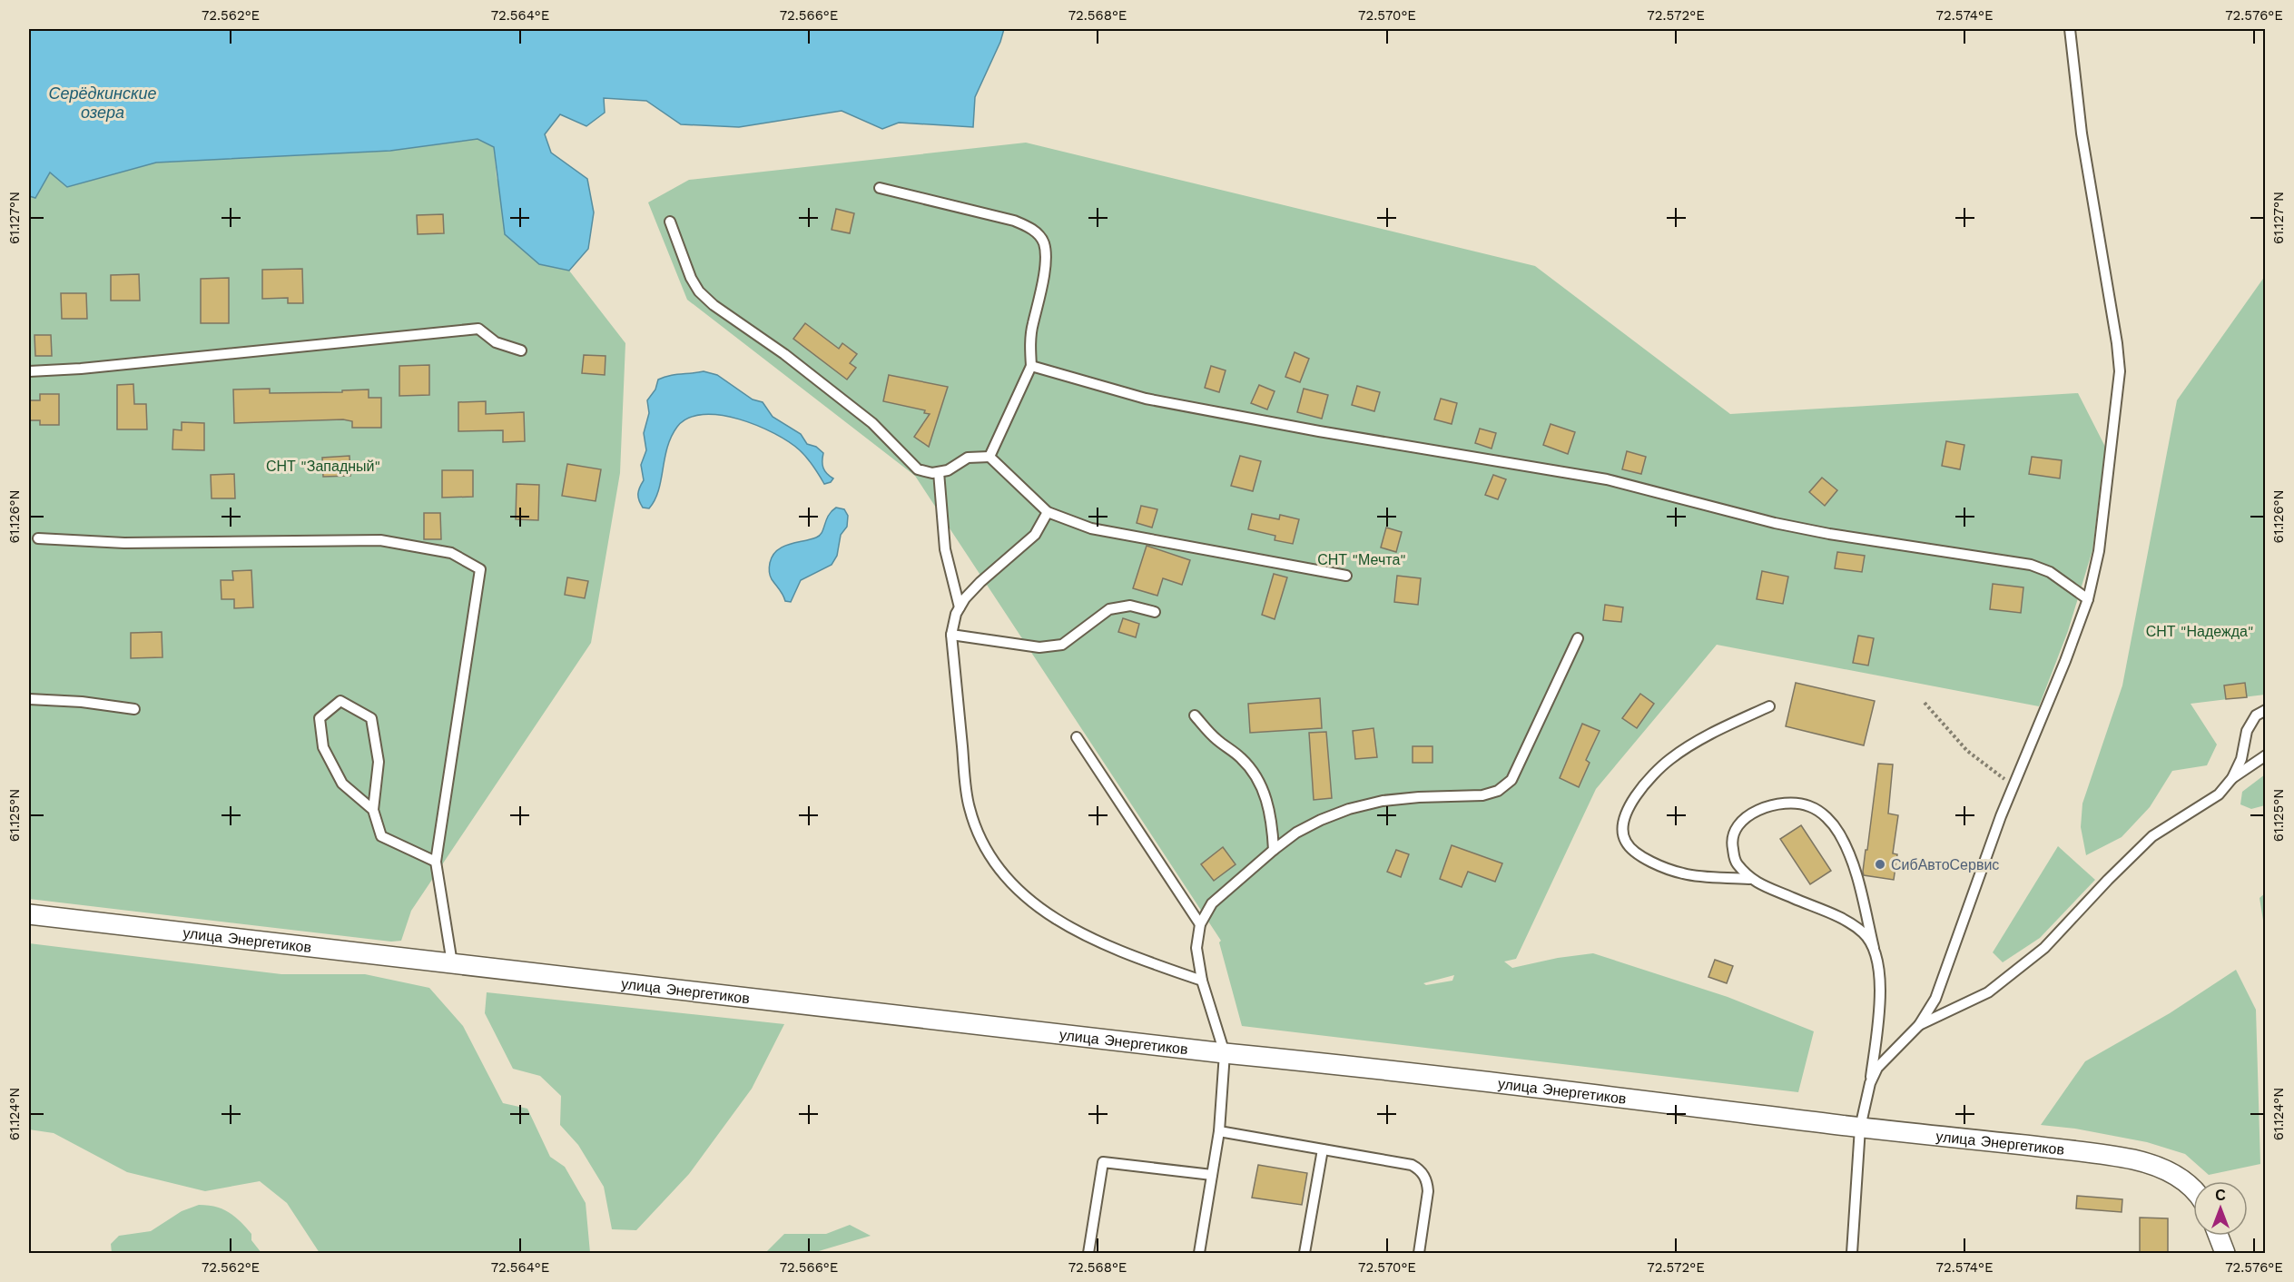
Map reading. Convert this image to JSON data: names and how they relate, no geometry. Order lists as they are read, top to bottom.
{
  "streets": {
    "street": ["улица Энергетиков"]
  },
  "water": ["Серёдкинские озера"],
  "parks": ["СНТ \"Западный\"", "СНТ \"Мечта\"", "СНТ \"Надежда\""],
  "places": ["СибАвтоСервис"],
  "north": "top",
  "coordinates": [
    "72.562°E",
    "72.564°E",
    "72.566°E",
    "72.568°E",
    "72.570°E",
    "72.572°E",
    "72.574°E",
    "72.576°E",
    "61.127°N",
    "61.126°N",
    "61.125°N",
    "61.124°N"
  ]
}
